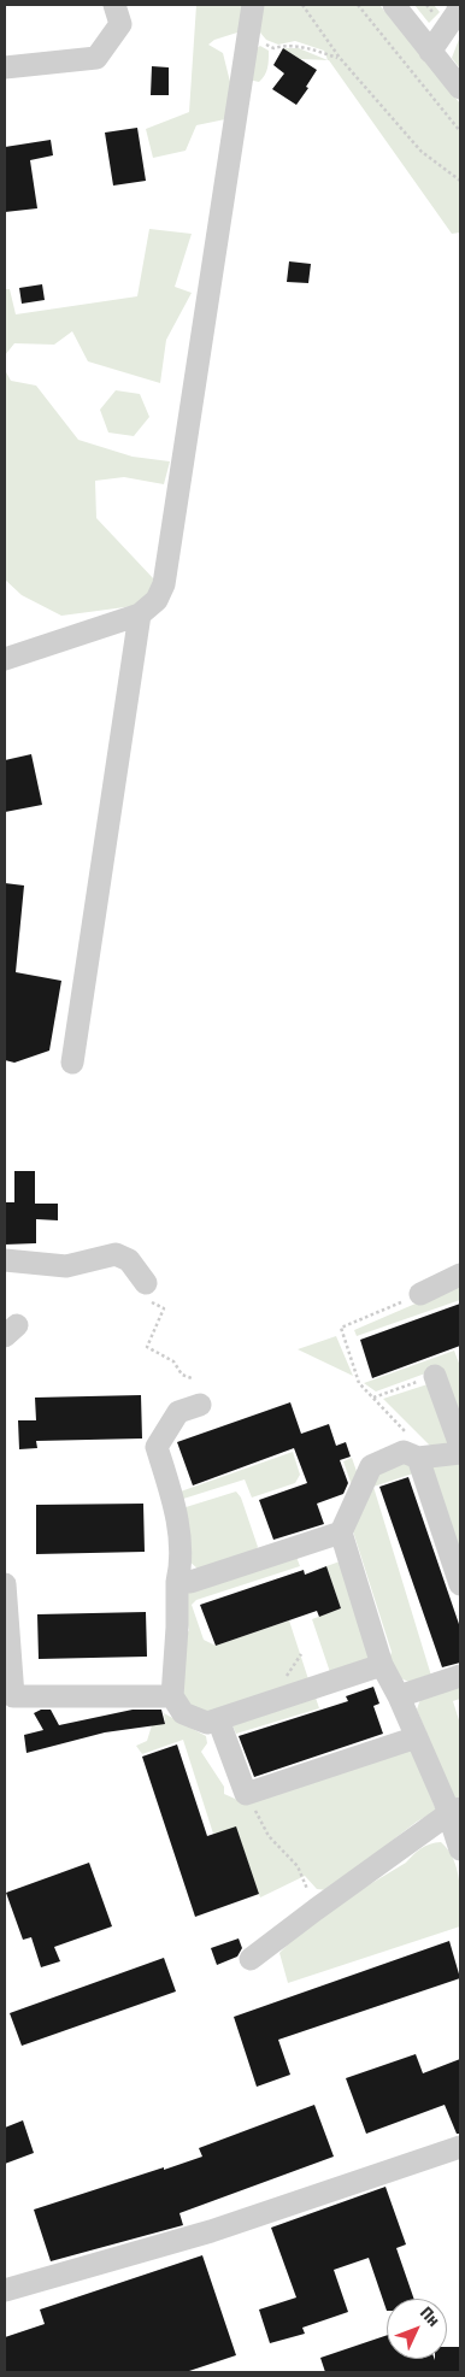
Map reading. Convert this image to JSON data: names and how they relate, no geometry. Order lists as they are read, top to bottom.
{
  "north": "top right"
}
